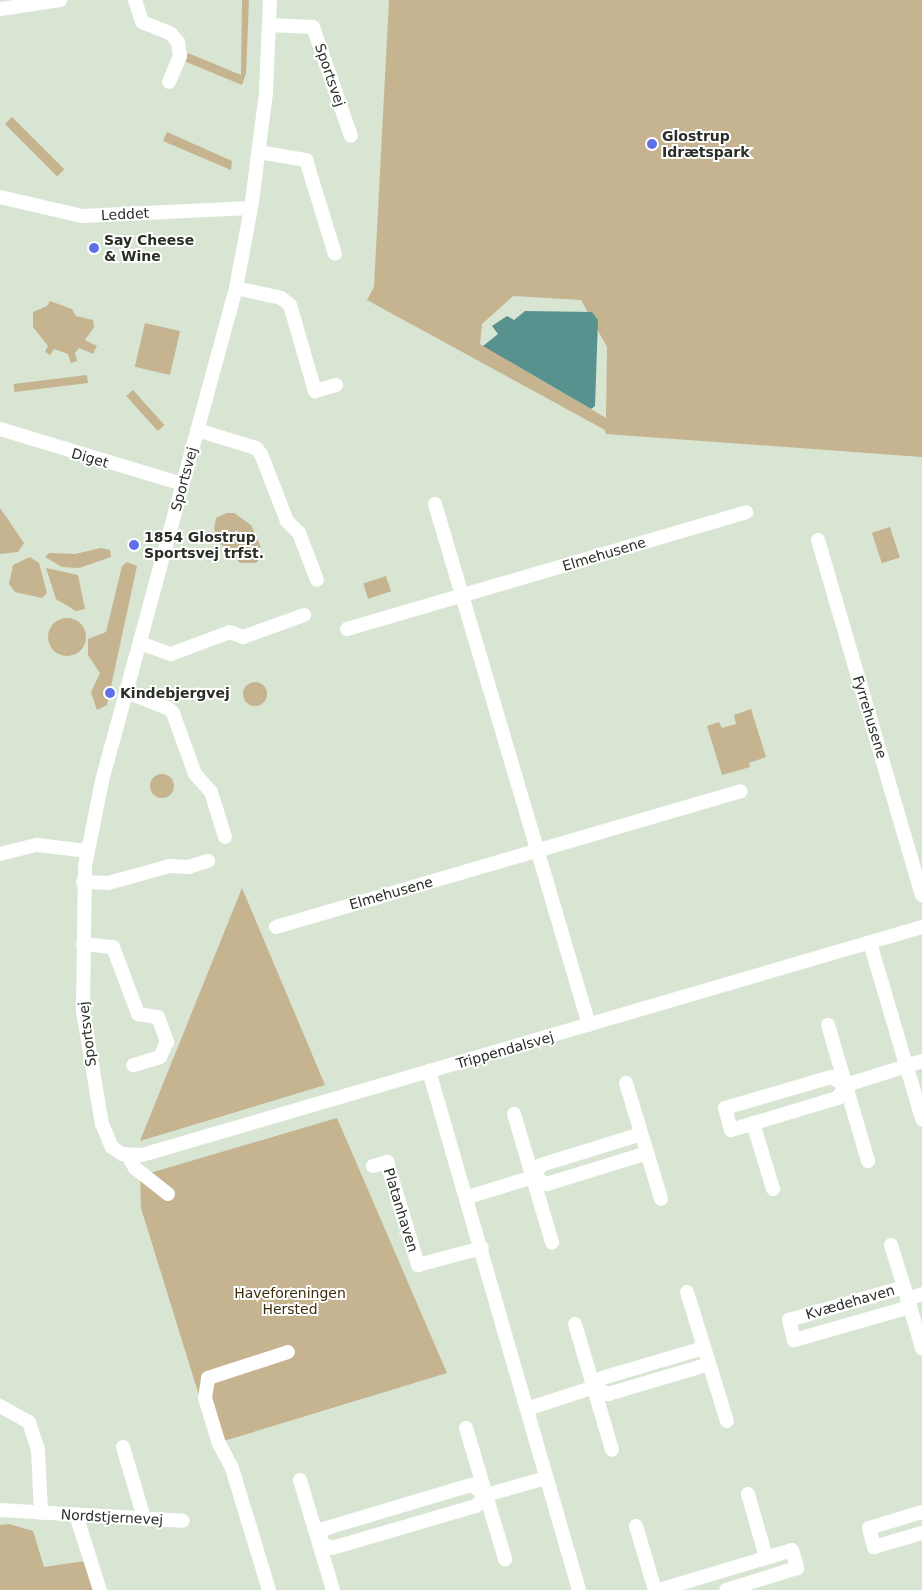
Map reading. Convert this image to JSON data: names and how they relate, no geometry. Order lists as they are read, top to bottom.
{
  "streets": {
    "street": [
      "Sportsvej",
      "Leddet",
      "Diget",
      "Elmehusene",
      "Fyrrehusene",
      "Trippendalsvej",
      "Platanhaven",
      "Kvædehaven",
      "Nordstjernevej"
    ]
  },
  "crossings": [
    ["Sportsvej", "Leddet"],
    ["Sportsvej", "Diget"],
    ["Sportsvej", "Trippendalsvej"]
  ],
  "parks": ["Haveforeningen Hersted"],
  "places": [
    "Glostrup Idrætspark",
    "Say Cheese & Wine",
    "1854 Glostrup Sportsvej trfst.",
    "Kindebjergvej"
  ]
}
